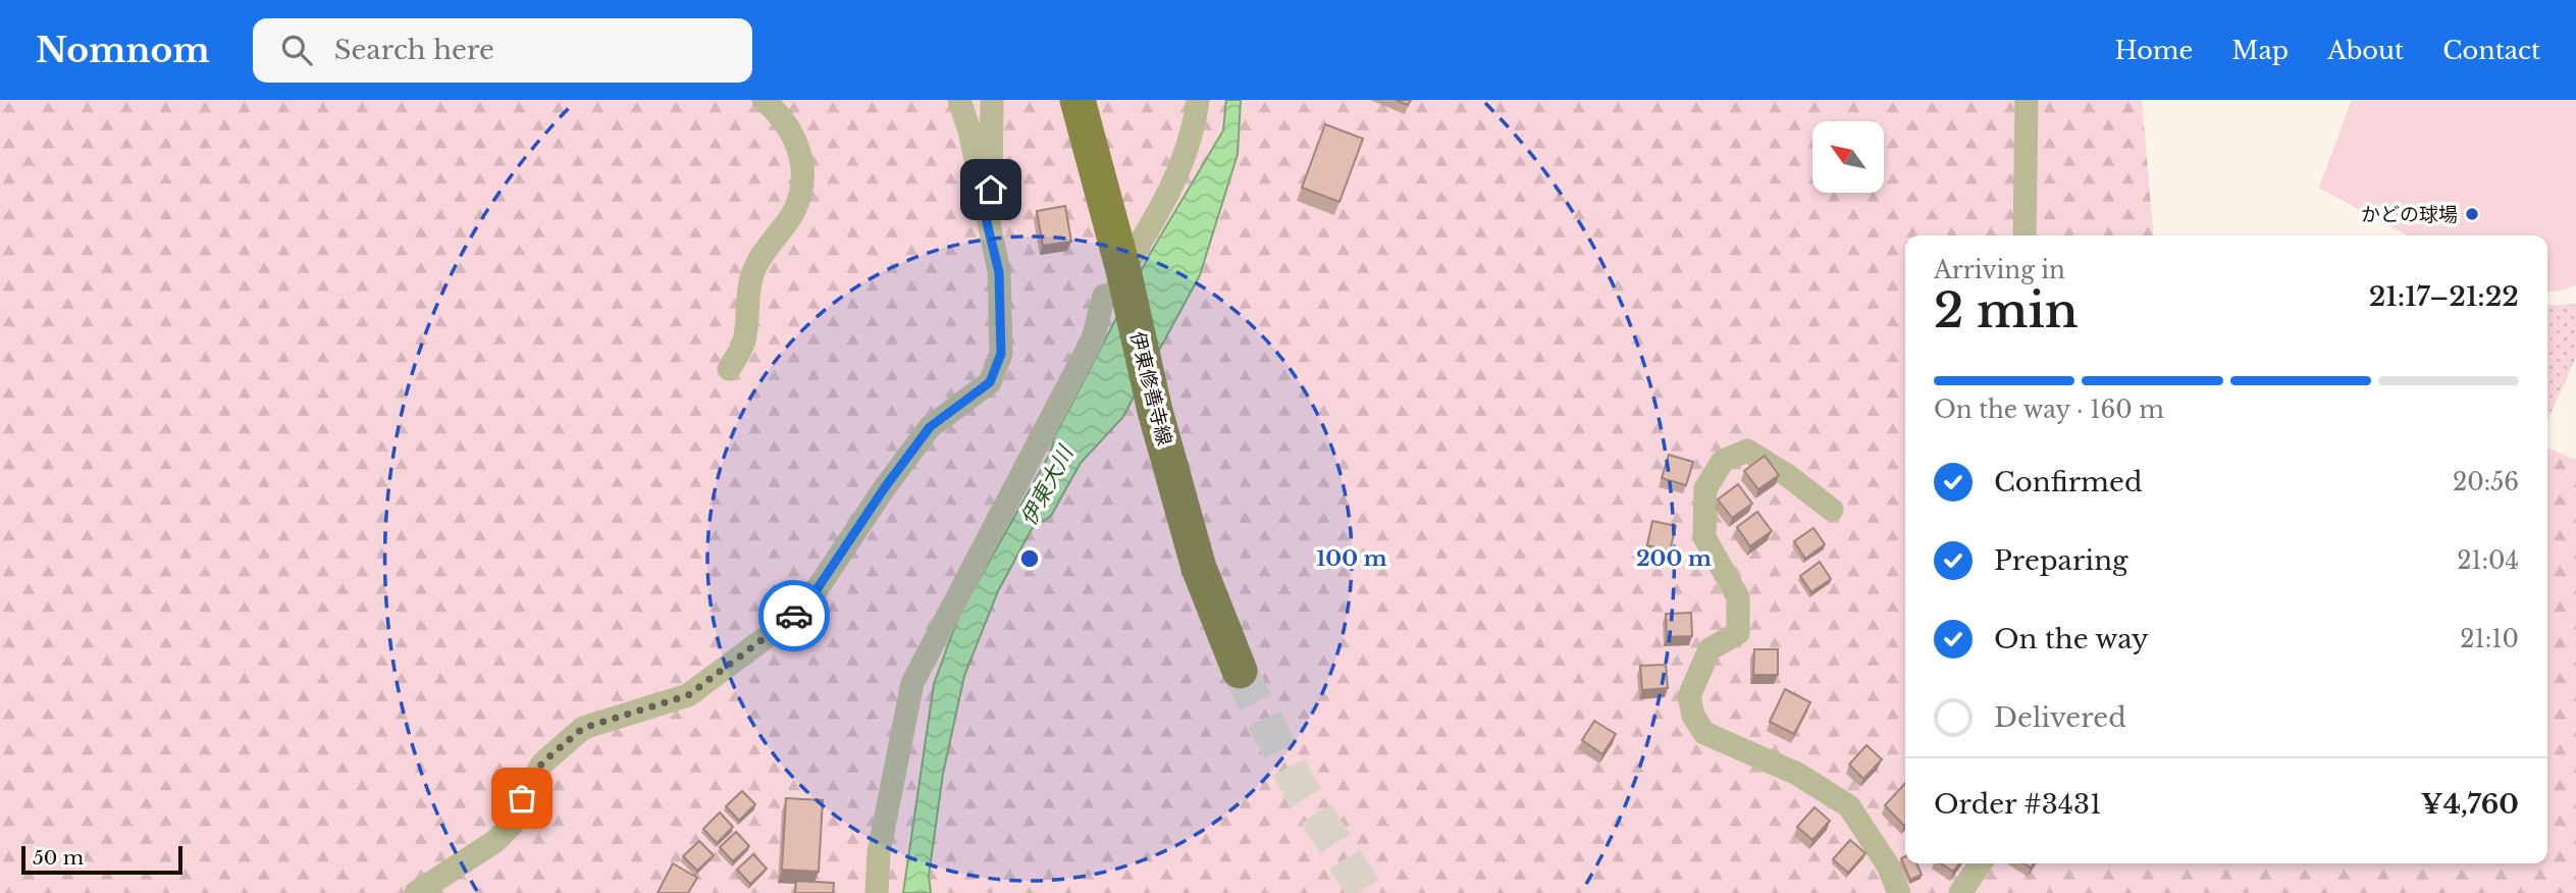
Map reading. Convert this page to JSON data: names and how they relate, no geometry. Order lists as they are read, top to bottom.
{
  "streets": {
    "main road": ["伊東修善寺線"]
  },
  "water": ["伊東大川"],
  "places": ["かどの球場"],
  "scale_bar": "50 m",
  "north": "top left",
  "page": {
    "header": "Nomnom",
    "search": "Search here",
    "nav": [
      "Home",
      "Map",
      "About",
      "Contact"
    ],
    "heading": ["2 min", "Arriving in", "21:17–21:22"],
    "panel": ["Order #3431", "¥4,760"],
    "bar": "On the way · 160 m",
    "list": [
      ["Confirmed", "20:56"],
      ["Preparing", "21:04"],
      ["On the way", "21:10"],
      "Delivered"
    ],
    "scale": "50 m"
  },
  "rings": ["100 m", "200 m"]
}
